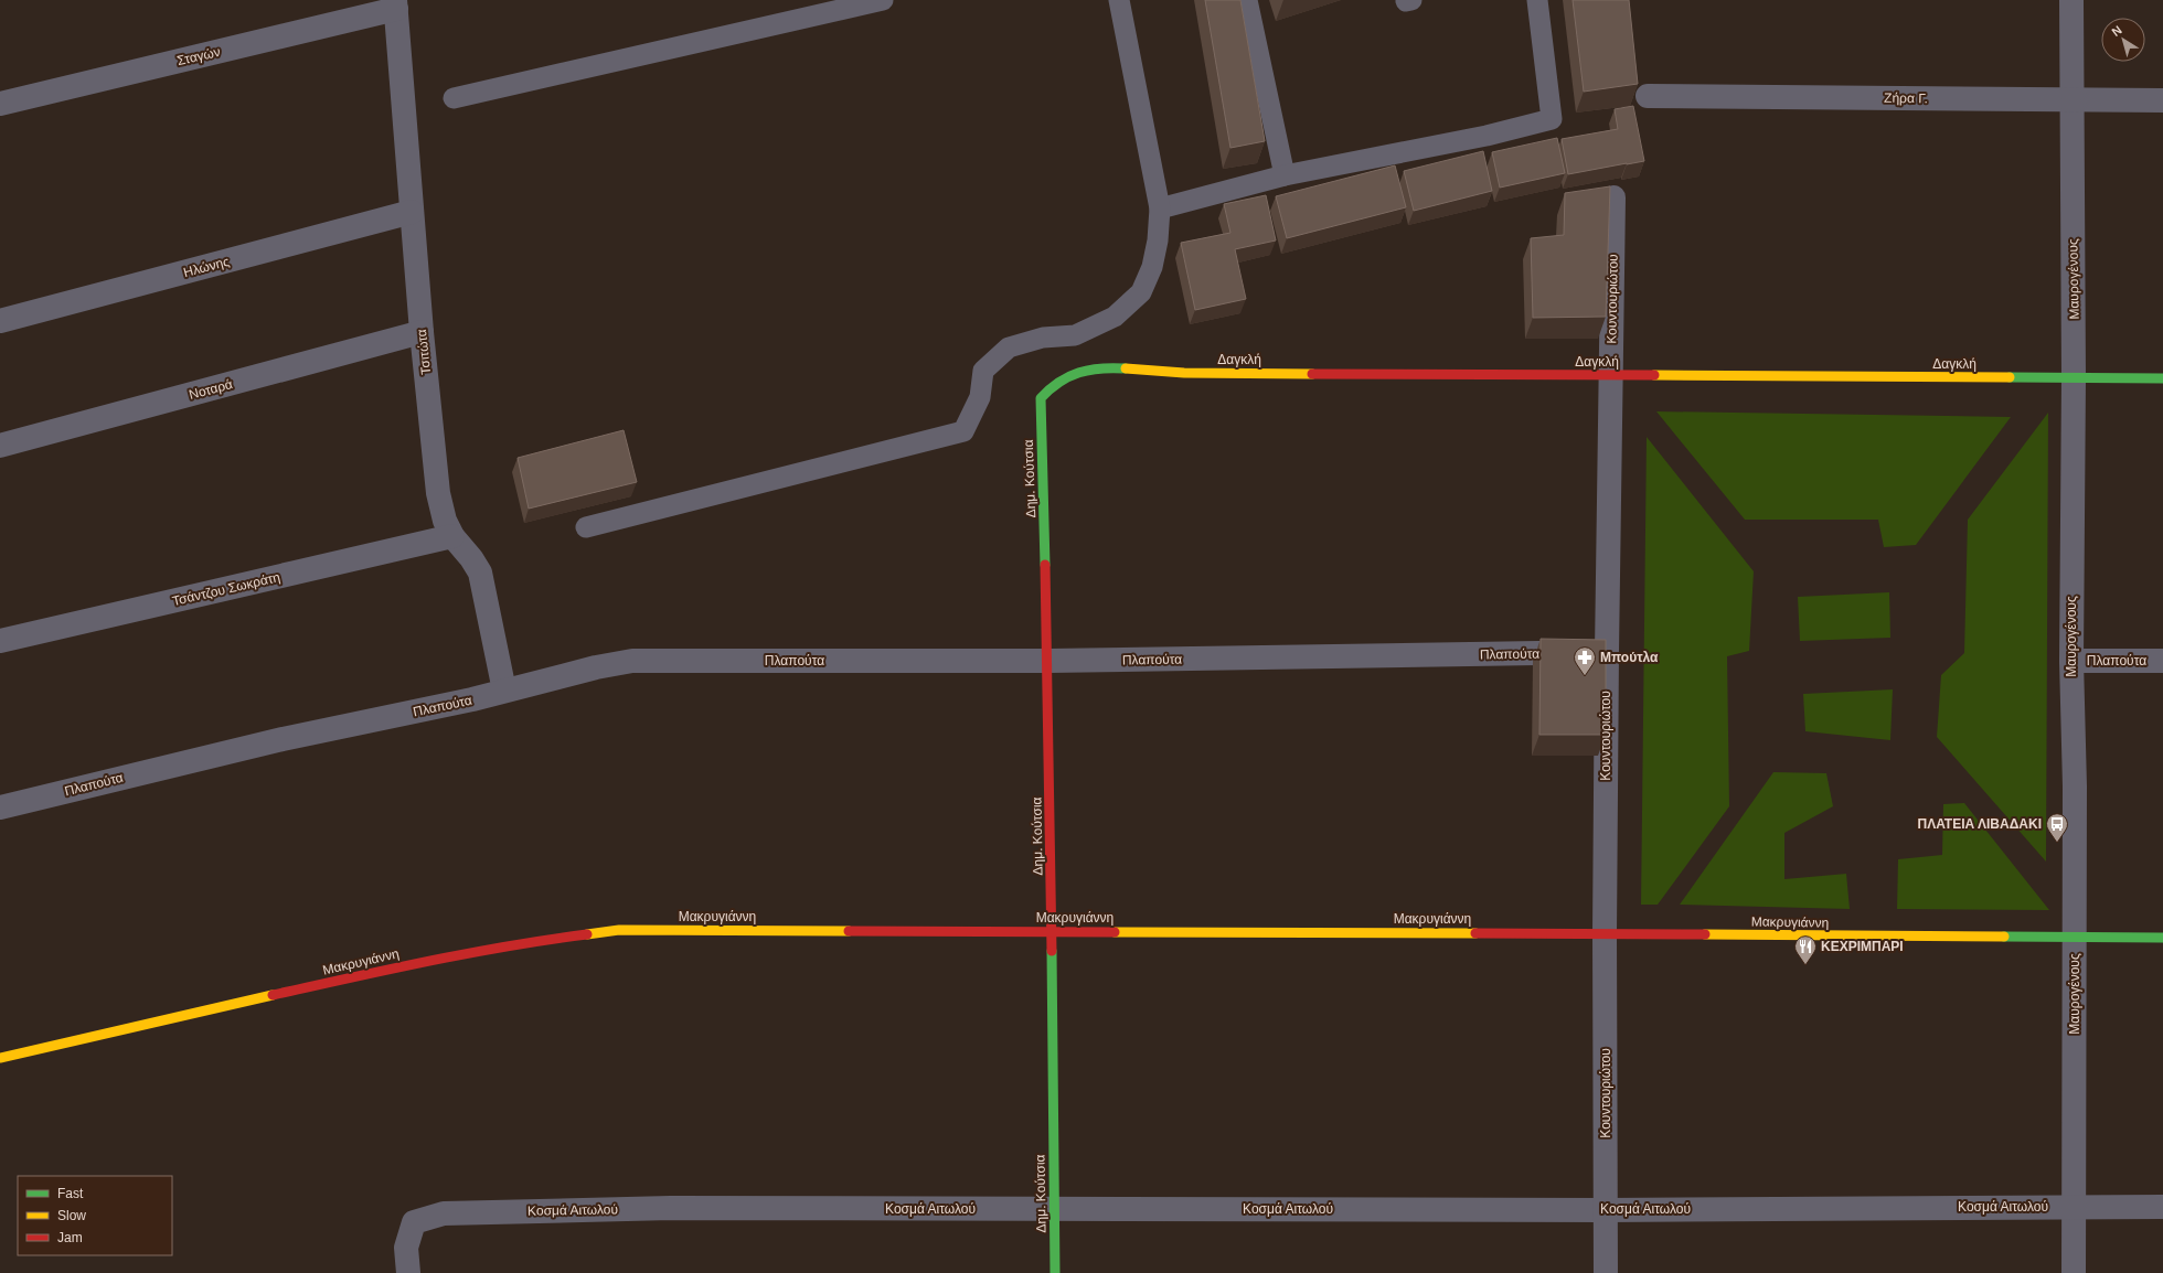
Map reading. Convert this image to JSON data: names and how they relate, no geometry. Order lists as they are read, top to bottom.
{
  "streets": {
    "street": [
      "Σταγών",
      "Ζήρα Γ.",
      "Ηλώνης",
      "Μαυρογένους",
      "Κουντουριώτου",
      "Τσιτώτα",
      "Δαγκλή",
      "Νοταρά",
      "Δημ. Κούτσια",
      "Τσάντζου Σωκράτη",
      "Πλαπούτα",
      "Μακρυγιάννη",
      "Κοσμά Αιτωλού"
    ]
  },
  "crossings": [
    ["Σταγών", "Τσιτώτα"],
    ["Ζήρα Γ.", "Μαυρογένους"],
    ["Ηλώνης", "Τσιτώτα"],
    ["Μαυρογένους", "Δαγκλή"],
    ["Μαυρογένους", "Πλαπούτα"],
    ["Μαυρογένους", "Μακρυγιάννη"],
    ["Μαυρογένους", "Κοσμά Αιτωλού"],
    ["Κουντουριώτου", "Δαγκλή"],
    ["Κουντουριώτου", "Πλαπούτα"],
    ["Κουντουριώτου", "Μακρυγιάννη"],
    ["Κουντουριώτου", "Κοσμά Αιτωλού"],
    ["Τσιτώτα", "Νοταρά"],
    ["Τσιτώτα", "Τσάντζου Σωκράτη"],
    ["Τσιτώτα", "Πλαπούτα"],
    ["Δαγκλή", "Δημ. Κούτσια"],
    ["Δημ. Κούτσια", "Πλαπούτα"],
    ["Δημ. Κούτσια", "Μακρυγιάννη"],
    ["Δημ. Κούτσια", "Κοσμά Αιτωλού"]
  ],
  "places": {
    "pharmacy": ["Μπούτλα"],
    "bus stop": ["ΠΛΑΤΕΙΑ ΛΙΒΑΔΑΚΙ"],
    "restaurant": ["ΚΕΧΡΙΜΠΑΡΙ"]
  },
  "legend": ["Fast", "Slow", "Jam"],
  "north": "top left"
}
